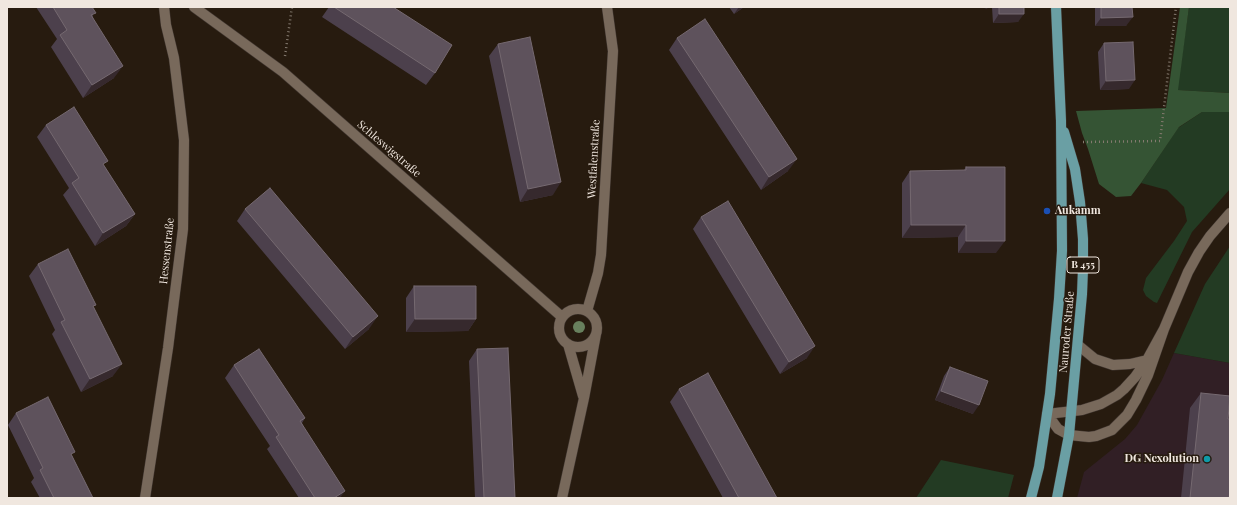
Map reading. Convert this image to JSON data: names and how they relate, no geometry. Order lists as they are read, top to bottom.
{
  "streets": {
    "main road": ["B 455", "Nauroder Straße"],
    "street": ["Schleswigstraße", "Westfalenstraße", "Hessenstraße"]
  },
  "crossings": [
    ["Schleswigstraße", "Westfalenstraße"]
  ],
  "places": ["Aukamm", "DG Nexolution"]
}
